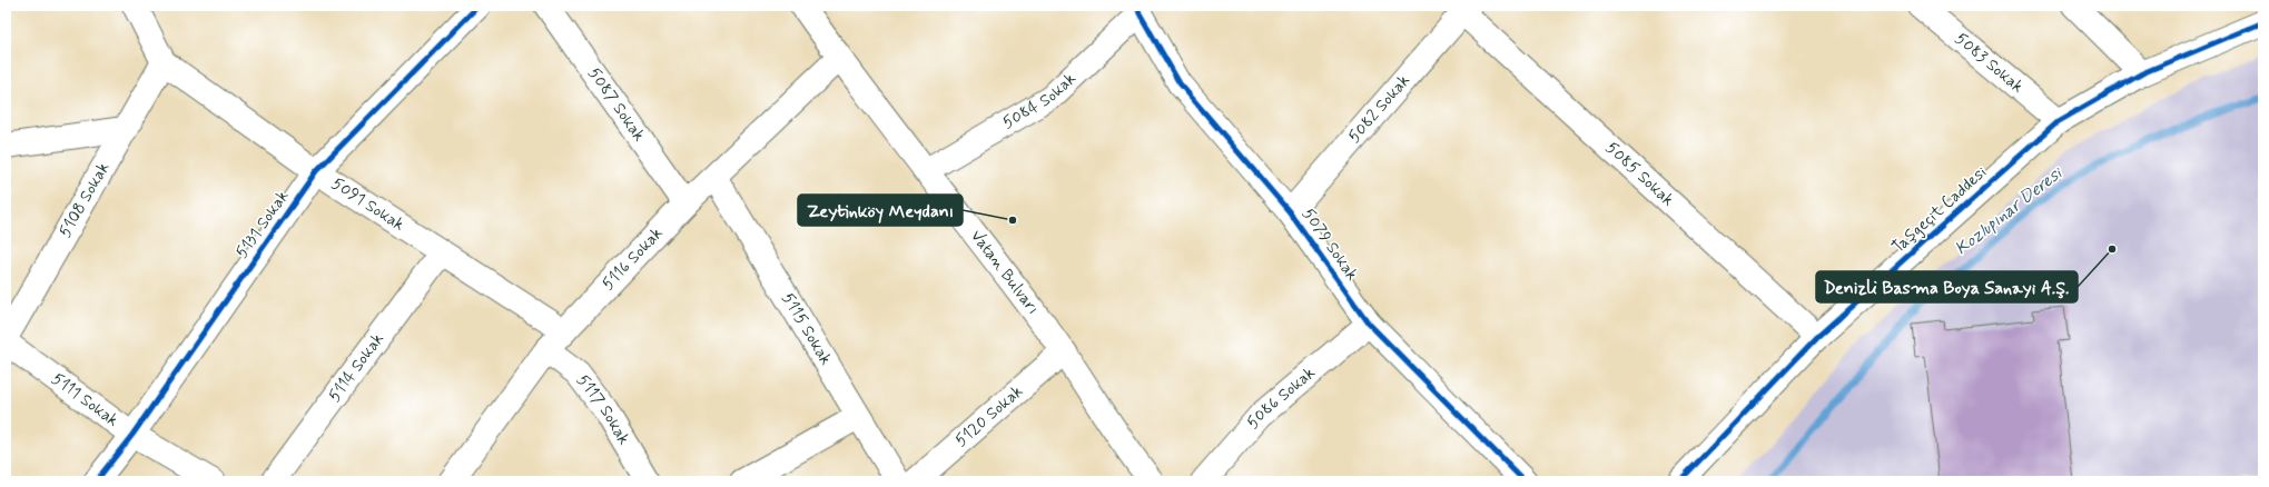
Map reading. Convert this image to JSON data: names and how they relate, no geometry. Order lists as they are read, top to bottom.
{
  "streets": {
    "street": [
      "5083 Sokak",
      "5084 Sokak",
      "5087 Sokak",
      "5082 Sokak",
      "5085 Sokak",
      "5108 Sokak",
      "5091 Sokak",
      "Taşgeçit Caddesi",
      "5131 Sokak",
      "5079 Sokak",
      "5116 Sokak",
      "Vatan Bulvarı",
      "5115 Sokak",
      "5114 Sokak",
      "5086 Sokak",
      "5111 Sokak",
      "5117 Sokak",
      "5120 Sokak"
    ]
  },
  "crossings": [
    ["5083 Sokak", "Taşgeçit Caddesi"],
    ["5084 Sokak", "5079 Sokak"],
    ["5084 Sokak", "Vatan Bulvarı"],
    ["5087 Sokak", "5116 Sokak"],
    ["5082 Sokak", "5085 Sokak"],
    ["5082 Sokak", "5079 Sokak"],
    ["5085 Sokak", "Taşgeçit Caddesi"],
    ["5108 Sokak", "5091 Sokak"],
    ["5091 Sokak", "5131 Sokak"],
    ["5091 Sokak", "5116 Sokak"],
    ["5091 Sokak", "5114 Sokak"],
    ["5131 Sokak", "5111 Sokak"],
    ["5079 Sokak", "5086 Sokak"],
    ["5116 Sokak", "Vatan Bulvarı"],
    ["5116 Sokak", "5115 Sokak"],
    ["5116 Sokak", "5117 Sokak"],
    ["Vatan Bulvarı", "5120 Sokak"]
  ],
  "water": ["Kozlupınar Deresi"],
  "places": ["Zeytinköy Meydanı", "Denizli Basma Boya Sanayi A.Ş."]
}
